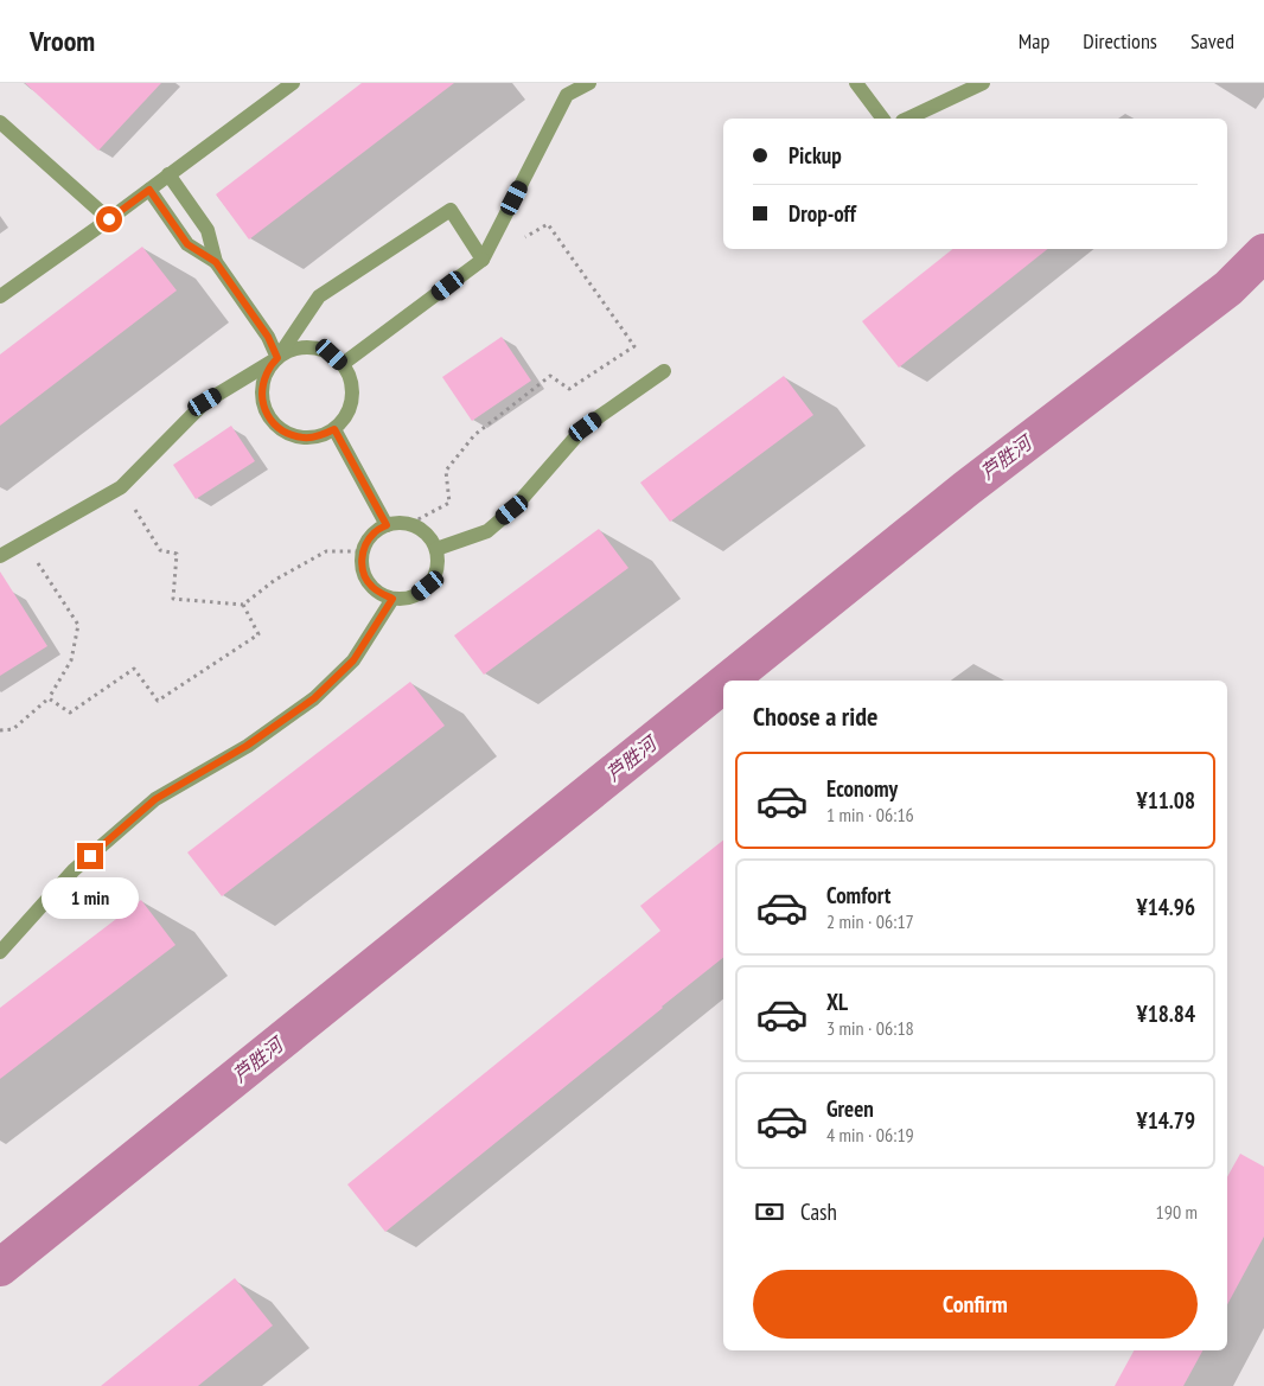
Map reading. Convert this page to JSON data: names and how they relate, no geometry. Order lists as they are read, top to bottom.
{
  "water": ["芦胜河"],
  "page": {
    "header": "Vroom",
    "nav": ["Map", "Directions", "Saved"],
    "banner": ["Pickup", "Drop-off"],
    "heading": "Choose a ride",
    "list": [
      {
        "name": "Economy",
        "note": "1 min · 06:16",
        "value": "¥11.08"
      },
      {
        "name": "Comfort",
        "note": "2 min · 06:17",
        "value": "¥14.96"
      },
      {
        "name": "XL",
        "note": "3 min · 06:18",
        "value": "¥18.84"
      },
      {
        "name": "Green",
        "note": "4 min · 06:19",
        "value": "¥14.79"
      }
    ],
    "bubble": "1 min",
    "pay": ["Cash", "190 m"],
    "buttons": "Confirm"
  }
}
